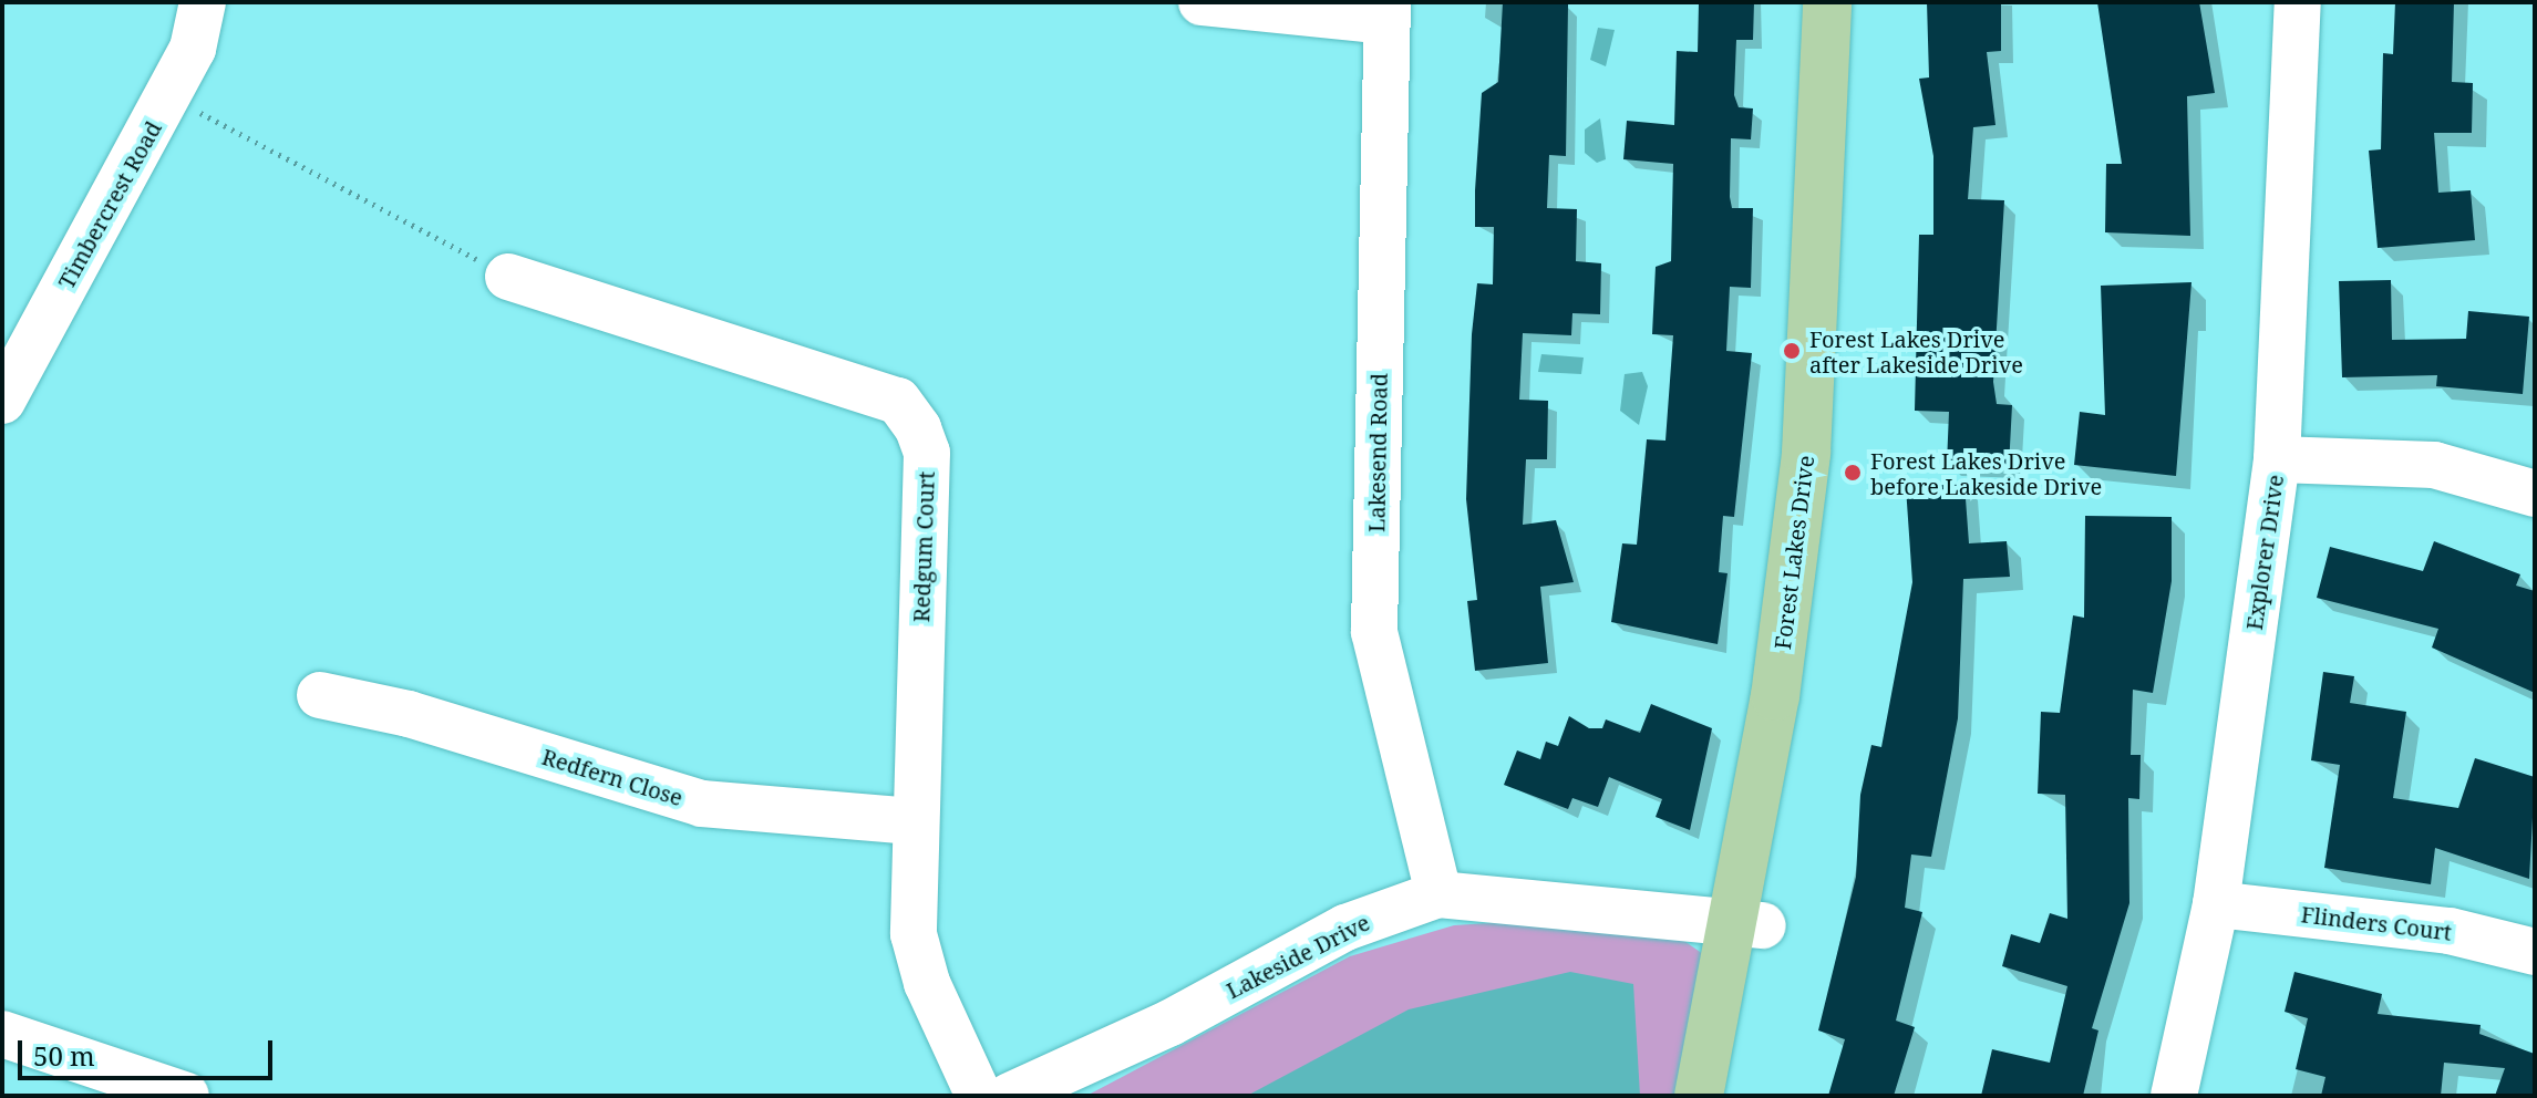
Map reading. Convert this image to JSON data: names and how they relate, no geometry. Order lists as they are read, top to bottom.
{
  "streets": {
    "main road": ["Forest Lakes Drive"],
    "street": [
      "Timbercrest Road",
      "Lakesend Road",
      "Redgum Court",
      "Explorer Drive",
      "Redfern Close",
      "Flinders Court",
      "Lakeside Drive"
    ]
  },
  "crossings": [
    ["Lakesend Road", "Lakeside Drive"],
    ["Redgum Court", "Redfern Close"],
    ["Forest Lakes Drive", "Lakeside Drive"],
    ["Explorer Drive", "Flinders Court"]
  ],
  "places": ["Forest Lakes Drive after Lakeside Drive", "Forest Lakes Drive before Lakeside Drive"],
  "scale_bar": "50 m"
}
